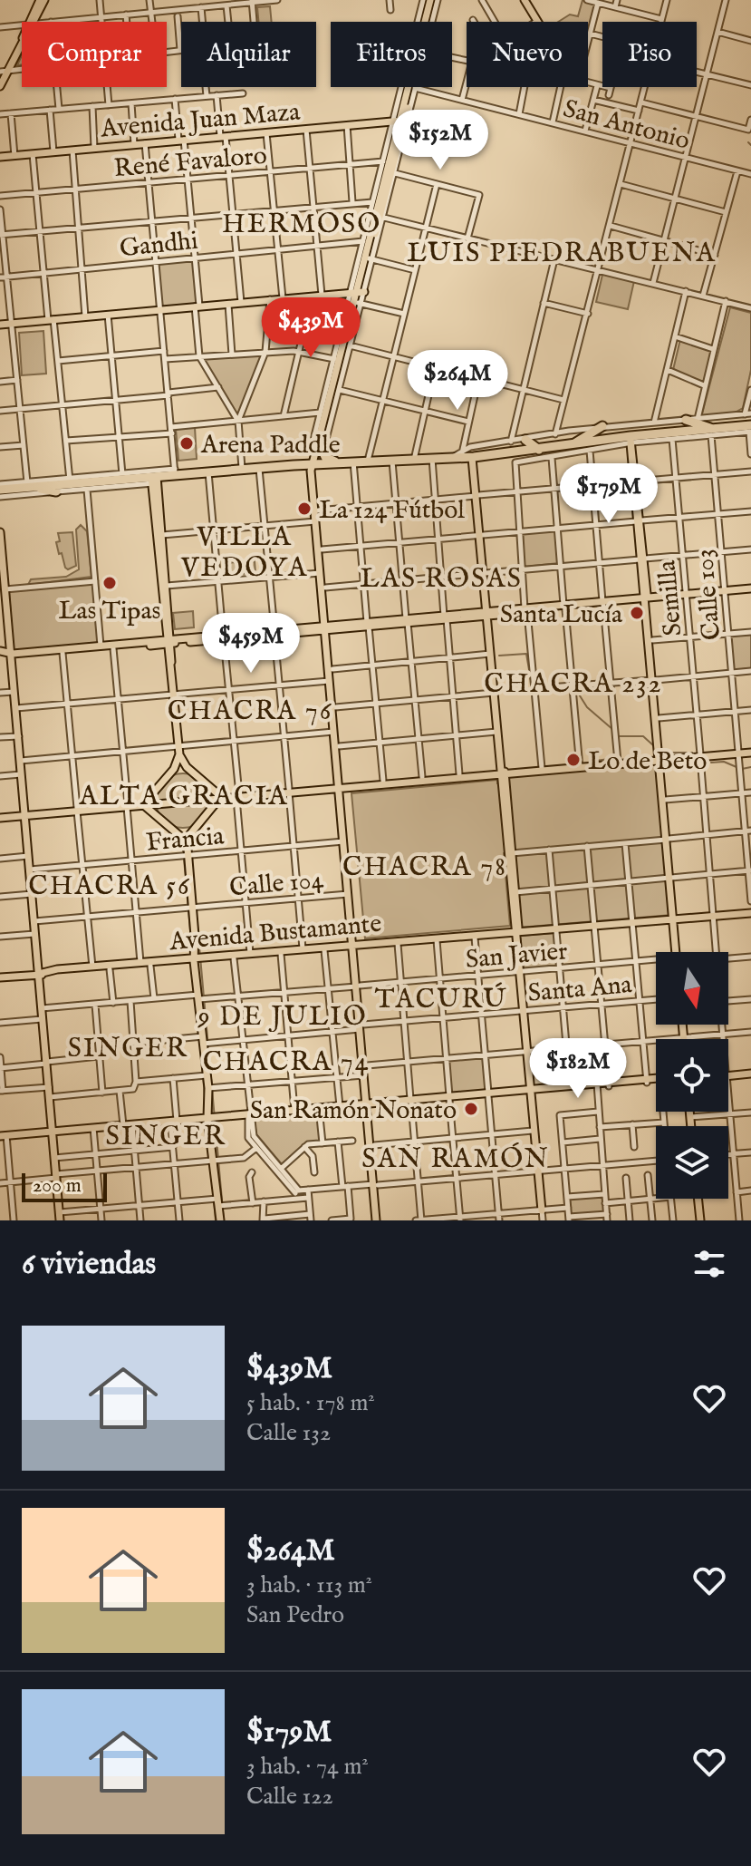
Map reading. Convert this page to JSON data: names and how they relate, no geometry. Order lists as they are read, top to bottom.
{
  "streets": {
    "main road": ["Avenida Juan Maza", "Avenida Bustamante"],
    "street": [
      "San Antonio",
      "René Favaloro",
      "Gandhi",
      "Calle 103",
      "Semilla",
      "Francia",
      "Calle 104",
      "San Javier",
      "Santa Ana"
    ]
  },
  "crossings": [
    ["Semilla", "Avenida Bustamante"]
  ],
  "districts": [
    "HERMOSO",
    "LUIS PIEDRABUENA",
    "VILLA VEDOYA",
    "LAS ROSAS",
    "CHACRA 232",
    "CHACRA 76",
    "ALTA GRACIA",
    "CHACRA 78",
    "CHACRA 56",
    "TACURÚ",
    "9 DE JULIO",
    "SINGER",
    "CHACRA 74",
    "SINGER",
    "SAN RAMÓN"
  ],
  "places": [
    "Arena Paddle",
    "La 124 Fútbol",
    "Las Tipas",
    "Santa Lucía",
    "Lo de Beto",
    "San Ramón Nonato"
  ],
  "scale_bar": "200 m",
  "north": "bottom",
  "page": {
    "chip": [
      "Comprar",
      "Alquilar",
      "Filtros",
      "Nuevo",
      "Piso"
    ],
    "price": [
      "$152M",
      "$439M",
      "$264M",
      "$179M",
      "$459M",
      "$182M"
    ],
    "scale": "200 m",
    "heading": "6 viviendas",
    "list": [
      {
        "name": "$439M",
        "note": "5 hab. · 178 m² · Calle 132"
      },
      {
        "name": "$264M",
        "note": "3 hab. · 113 m² · San Pedro"
      },
      {
        "name": "$179M",
        "note": "3 hab. · 74 m² · Calle 122"
      }
    ]
  }
}
